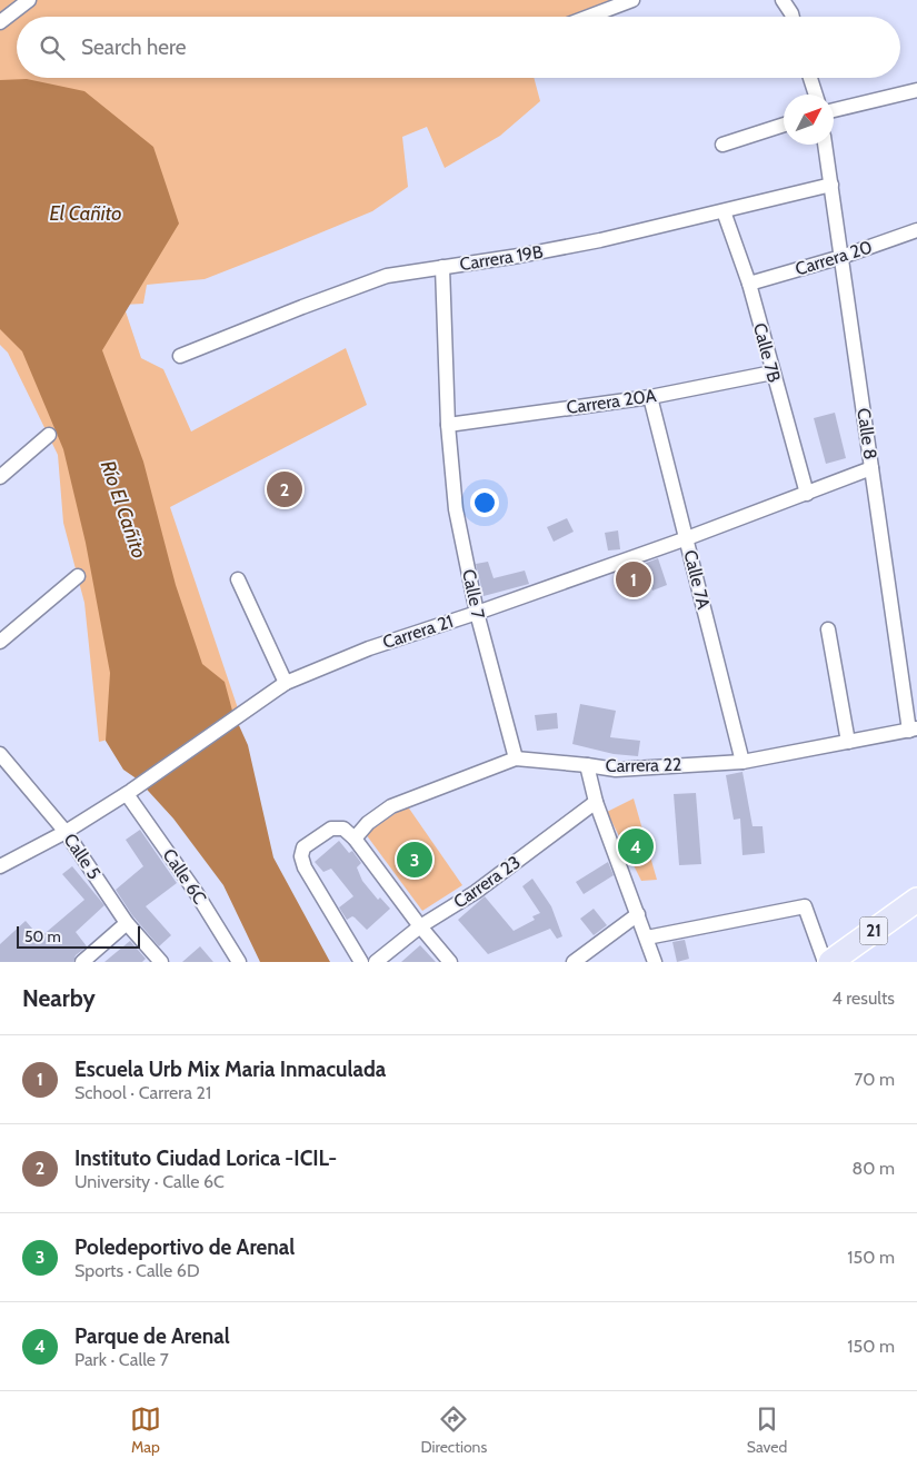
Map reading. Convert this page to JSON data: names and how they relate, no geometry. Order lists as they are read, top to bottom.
{
  "streets": {
    "main road": ["21"],
    "street": [
      "Carrera 19B",
      "Carrera 20",
      "Calle 7B",
      "Carrera 20A",
      "Calle 8",
      "Calle 7A",
      "Calle 7",
      "Carrera 21",
      "Carrera 22",
      "Calle 5",
      "Calle 6C",
      "Carrera 23"
    ]
  },
  "crossings": [
    ["Carrera 19B", "Calle 7B"],
    ["Carrera 19B", "Calle 8"],
    ["Carrera 19B", "Calle 7"],
    ["Carrera 20", "Calle 7B"],
    ["Carrera 20", "Calle 8"],
    ["Calle 7B", "Carrera 20A"],
    ["Calle 7B", "Carrera 21"],
    ["Carrera 20A", "Calle 7A"],
    ["Carrera 20A", "Calle 7"],
    ["Calle 8", "Carrera 21"],
    ["Calle 8", "Carrera 22"],
    ["Calle 7A", "Carrera 21"],
    ["Calle 7A", "Carrera 22"],
    ["Calle 7", "Carrera 21"],
    ["Calle 7", "Carrera 22"],
    ["Carrera 21", "Calle 5"],
    ["Carrera 21", "Calle 6C"]
  ],
  "water": ["El Cañito", "Río El Cañito"],
  "scale_bar": "50 m",
  "north": "top right",
  "page": {
    "search": "Search here",
    "pins": [
      "2",
      "1",
      "4",
      "3"
    ],
    "scale": "50 m",
    "heading": ["Nearby", "4 results"],
    "list": [
      {
        "mark": "1",
        "name": "Escuela Urb Mix Maria Inmaculada",
        "note": "School · Carrera 21",
        "value": "70 m"
      },
      {
        "mark": "2",
        "name": "Instituto Ciudad Lorica -ICIL-",
        "note": "University · Calle 6C",
        "value": "80 m"
      },
      {
        "mark": "3",
        "name": "Poledeportivo de Arenal",
        "note": "Sports · Calle 6D",
        "value": "150 m"
      },
      {
        "mark": "4",
        "name": "Parque de Arenal",
        "note": "Park · Calle 7",
        "value": "150 m"
      }
    ],
    "nav": ["Map", "Directions", "Saved"]
  }
}
